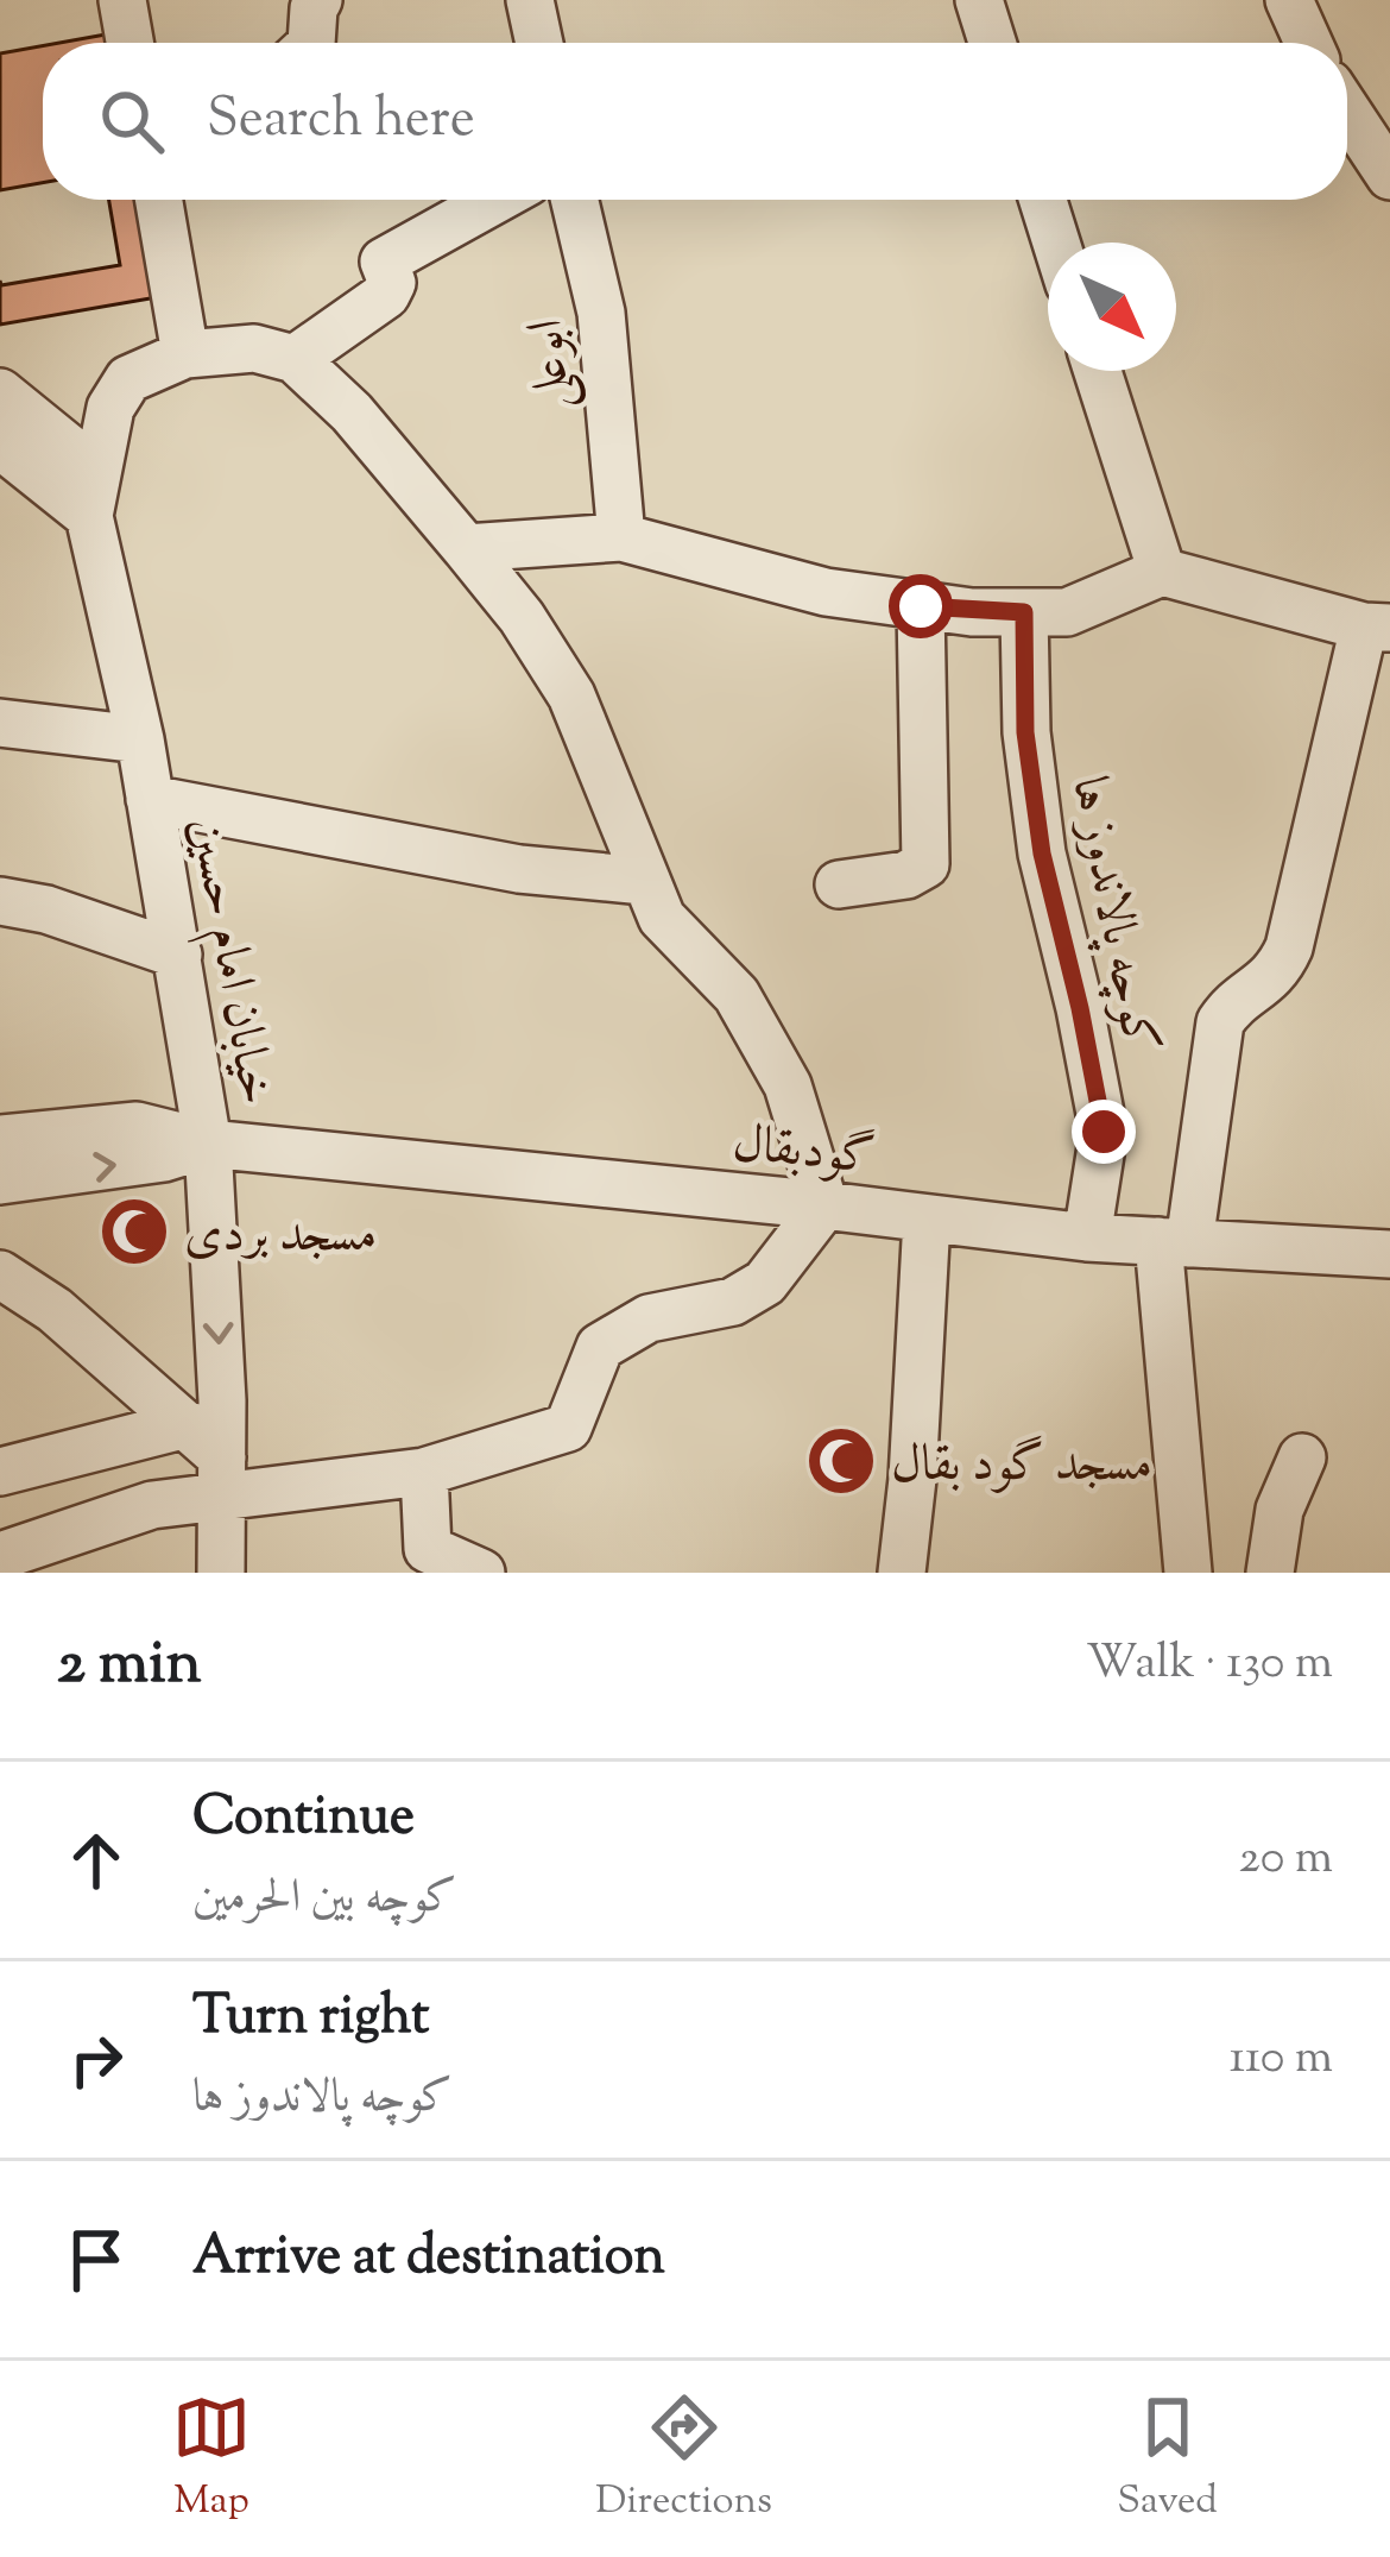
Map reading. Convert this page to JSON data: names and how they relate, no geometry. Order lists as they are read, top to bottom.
{
  "streets": {
    "street": [
      "ابوعلی",
      "کوچه پالاندوز ها",
      "خیابان امام حسین",
      "گودبقال"
    ]
  },
  "crossings": [
    ["کوچه پالاندوز ها", "گودبقال"],
    ["خیابان امام حسین", "گودبقال"]
  ],
  "places": {
    "mosque": ["مسجد بردی", "مسجد گود بقال"]
  },
  "north": "bottom right",
  "page": {
    "search": "Search here",
    "heading": ["2 min", "Walk · 130 m"],
    "list": [
      ["Continue", "کوچه بین الحرمین", "20 m"],
      ["Turn right", "کوچه پالاندوز ها", "110 m"],
      "Arrive at destination"
    ],
    "nav": ["Map", "Directions", "Saved"]
  }
}
